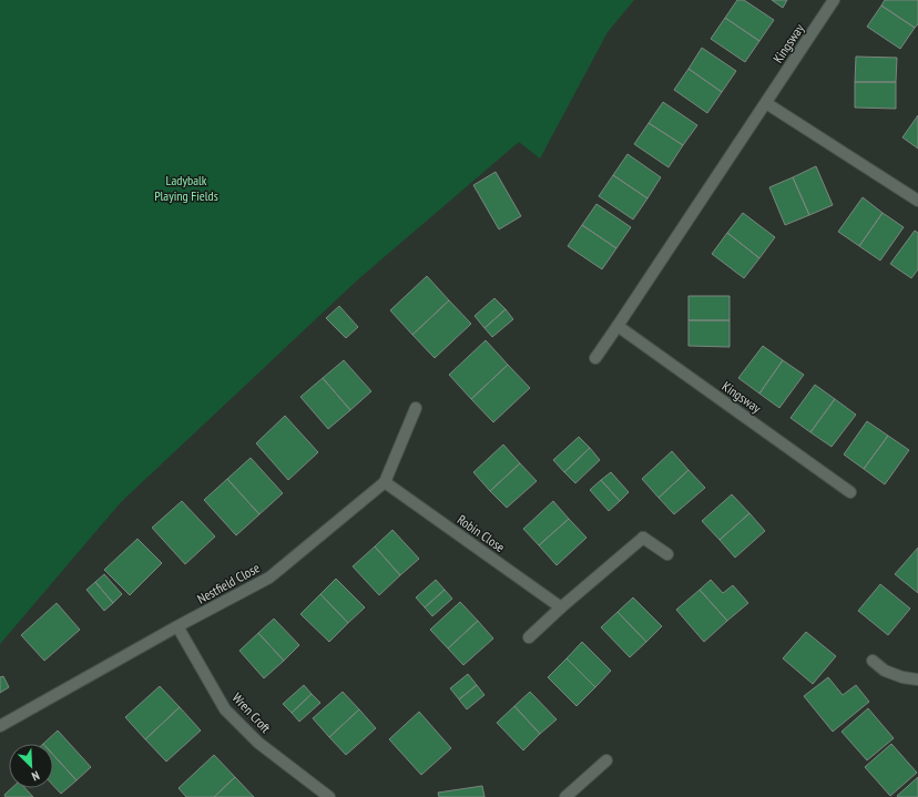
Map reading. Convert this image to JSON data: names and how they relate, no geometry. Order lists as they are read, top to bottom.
{
  "streets": {
    "street": [
      "Kingsway",
      "Robin Close",
      "Nestfield Close",
      "Wren Croft"
    ]
  },
  "crossings": [
    ["Robin Close", "Nestfield Close"],
    ["Nestfield Close", "Wren Croft"]
  ],
  "parks": ["Ladybalk Playing Fields"],
  "north": "bottom right"
}
